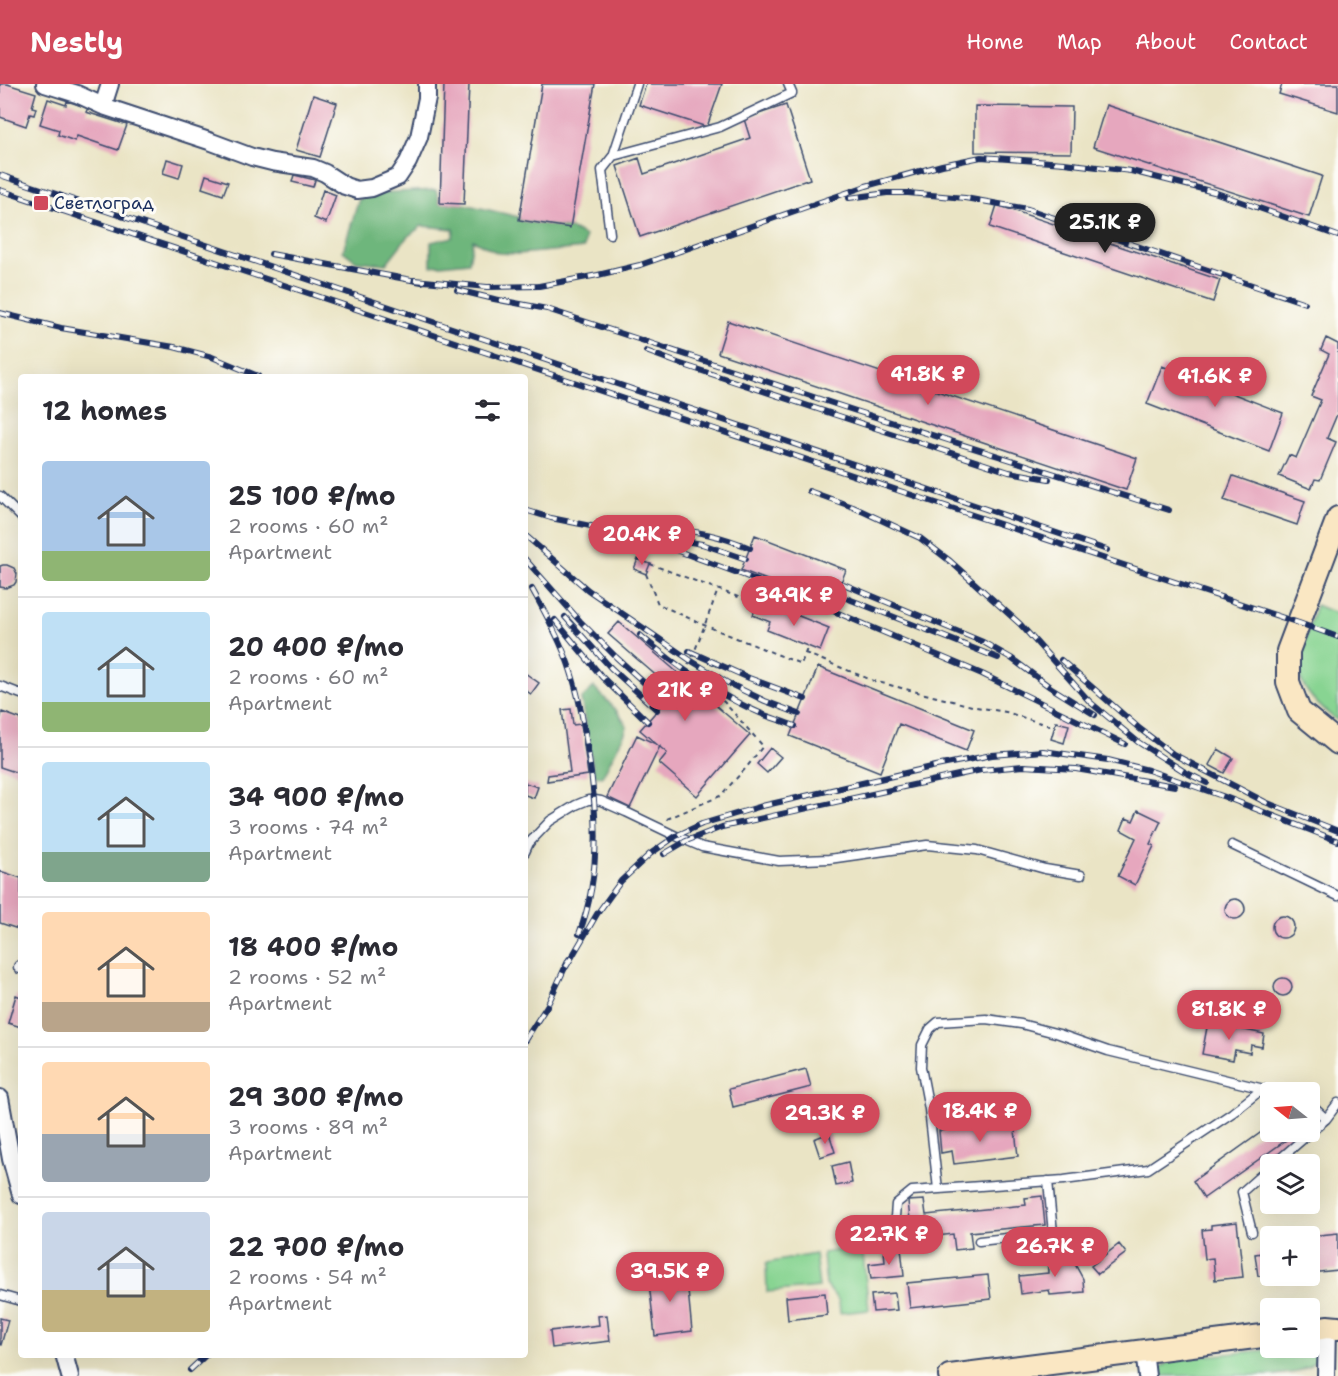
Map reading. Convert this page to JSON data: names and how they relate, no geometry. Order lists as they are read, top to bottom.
{
  "places": {
    "transit": ["Светлоград"]
  },
  "north": "left",
  "page": {
    "header": "Nestly",
    "nav": [
      "Home",
      "Map",
      "About",
      "Contact"
    ],
    "price": [
      "25.1K ₽",
      "41.8K ₽",
      "41.6K ₽",
      "20.4K ₽",
      "34.9K ₽",
      "21K ₽",
      "81.8K ₽",
      "18.4K ₽",
      "29.3K ₽",
      "22.7K ₽",
      "26.7K ₽",
      "39.5K ₽"
    ],
    "heading": "12 homes",
    "list": [
      {
        "name": "25 100 ₽/mo",
        "note": "2 rooms · 60 m² · Apartment"
      },
      {
        "name": "20 400 ₽/mo",
        "note": "2 rooms · 60 m² · Apartment"
      },
      {
        "name": "34 900 ₽/mo",
        "note": "3 rooms · 74 m² · Apartment"
      },
      {
        "name": "18 400 ₽/mo",
        "note": "2 rooms · 52 m² · Apartment"
      },
      {
        "name": "29 300 ₽/mo",
        "note": "3 rooms · 89 m² · Apartment"
      },
      {
        "name": "22 700 ₽/mo",
        "note": "2 rooms · 54 m² · Apartment"
      }
    ],
    "map_buttons": ["+", "−"]
  }
}
